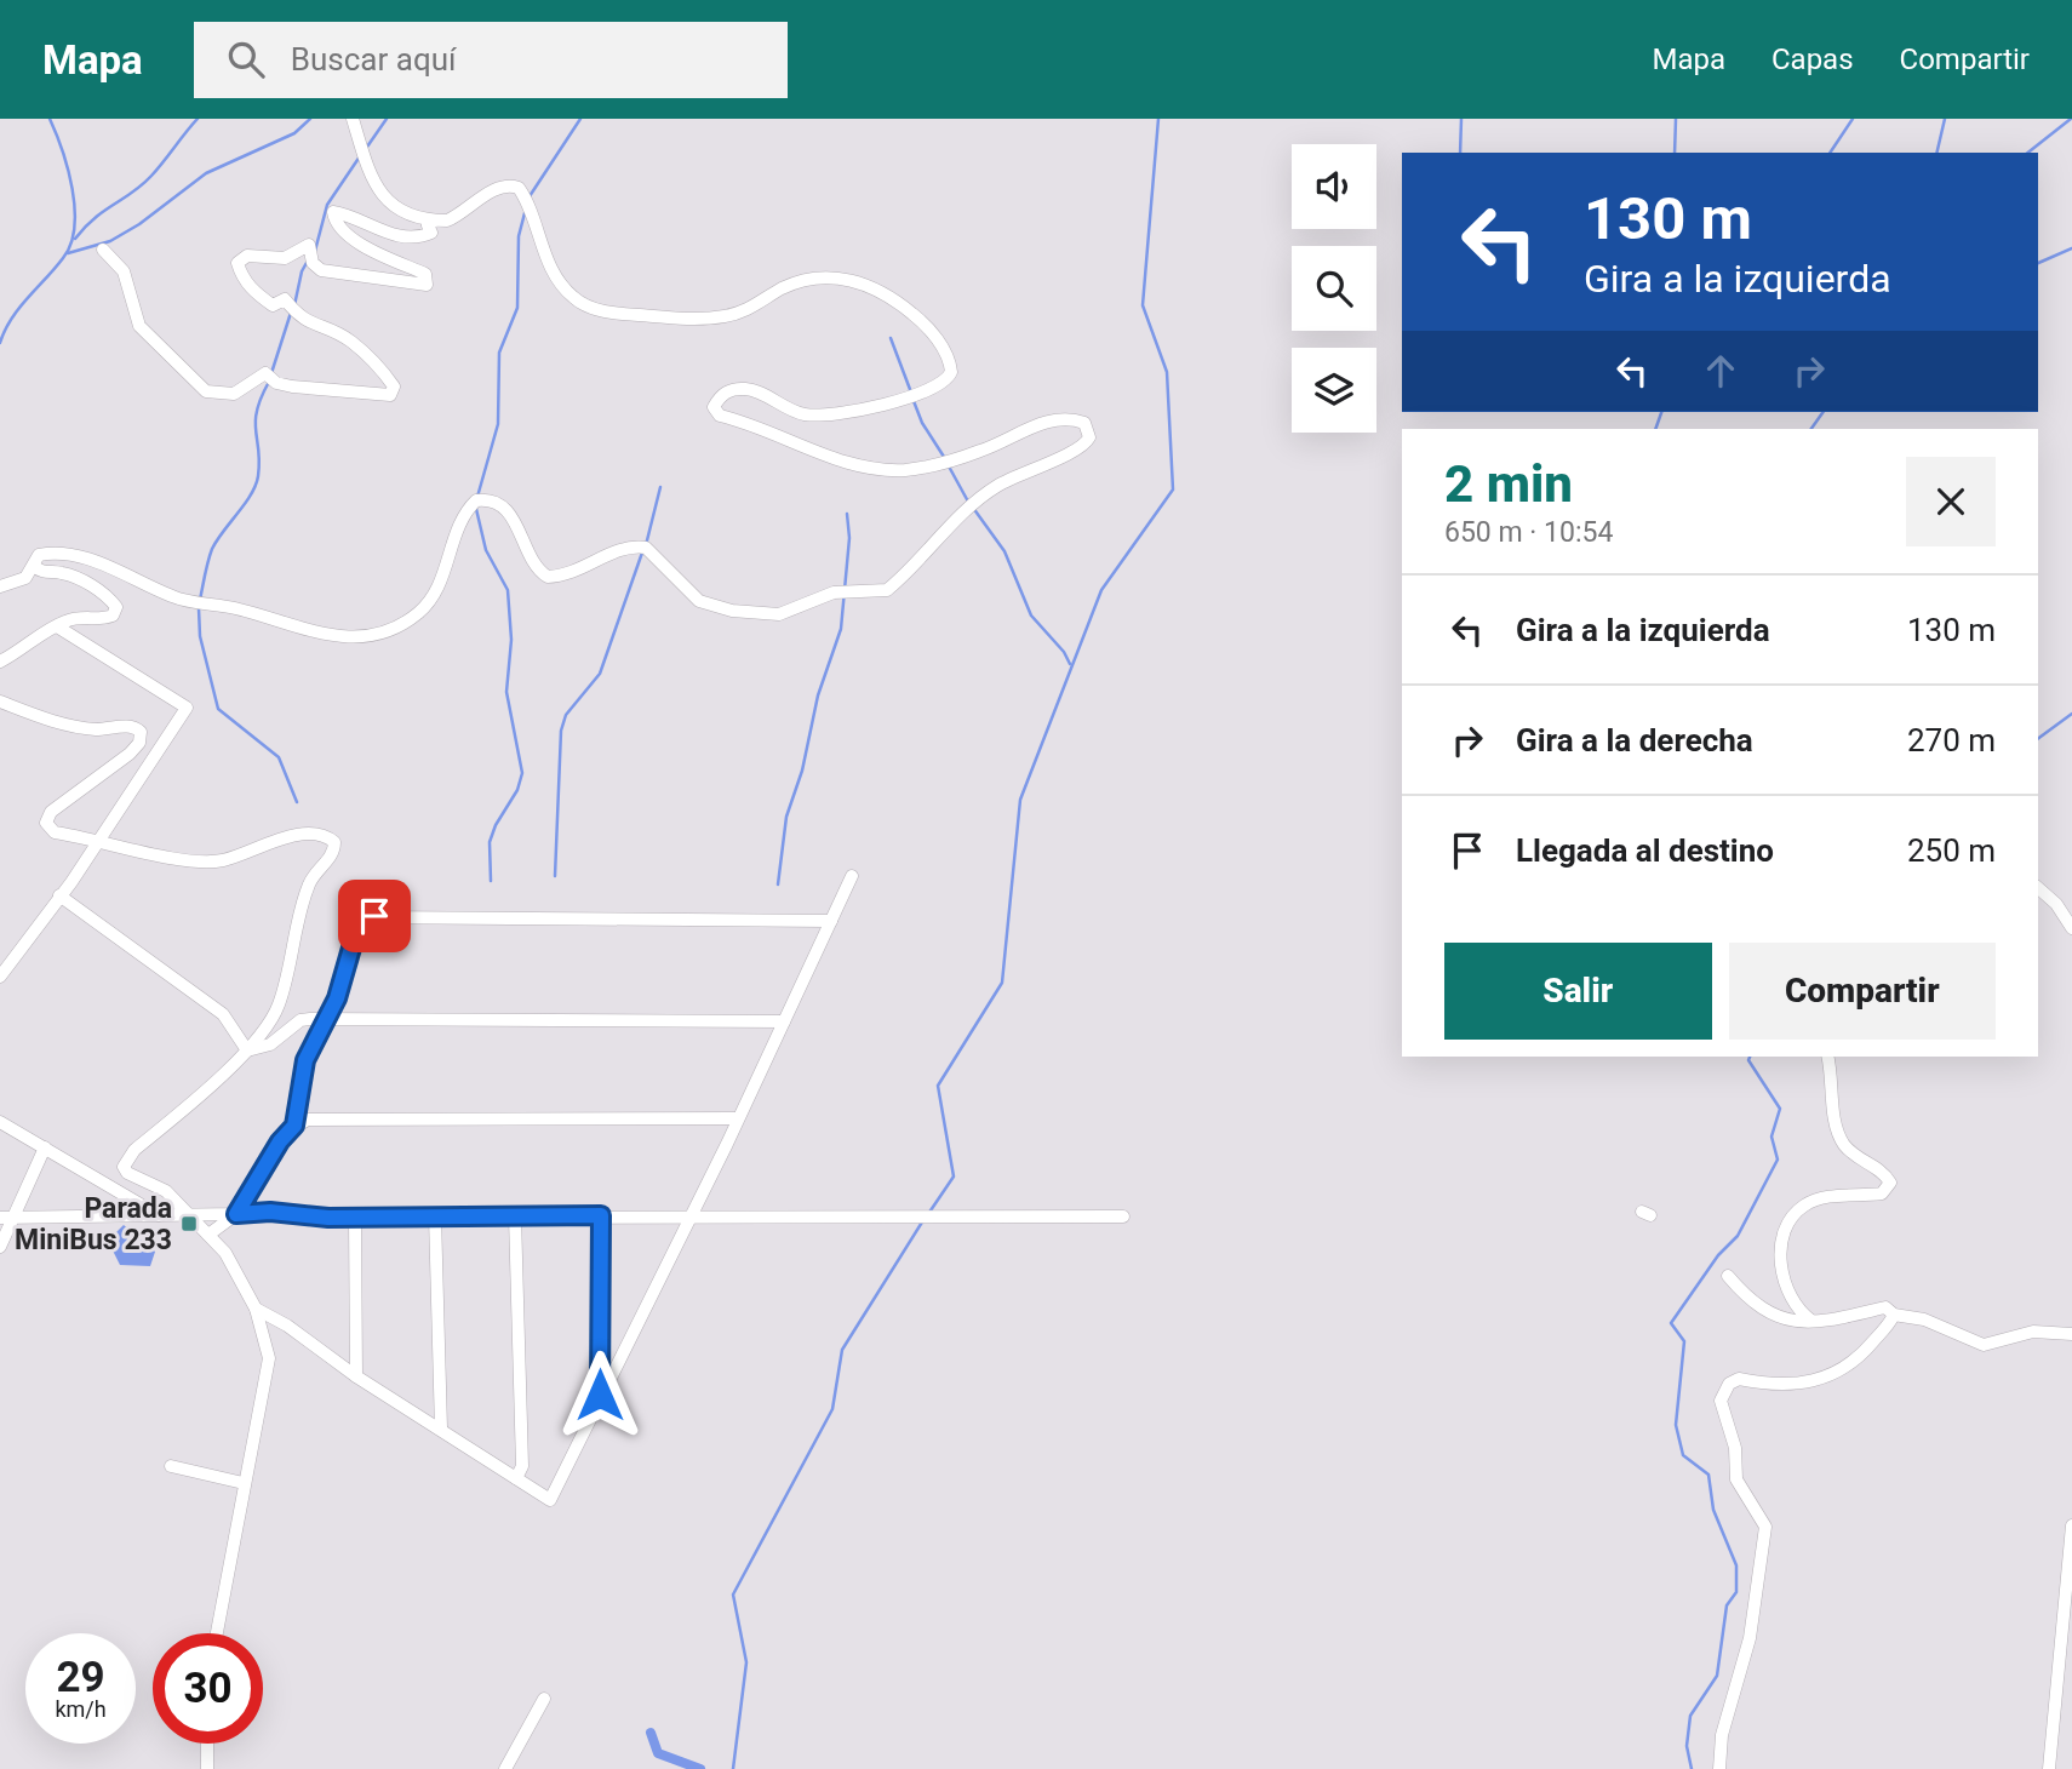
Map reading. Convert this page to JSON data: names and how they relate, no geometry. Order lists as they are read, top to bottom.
{
  "places": {
    "transit": ["Parada MiniBus 233"]
  },
  "page": {
    "header": "Mapa",
    "search": "Buscar aquí",
    "nav": ["Mapa", "Capas", "Compartir"],
    "turn": ["130 m", "Gira a la izquierda"],
    "heading": ["2 min", "650 m · 10:54"],
    "list": [
      {
        "name": "Gira a la izquierda",
        "value": "130 m"
      },
      {
        "name": "Gira a la derecha",
        "value": "270 m"
      },
      {
        "name": "Llegada al destino",
        "value": "250 m"
      }
    ],
    "buttons": ["Salir", "Compartir"],
    "speed": "29 km/h",
    "limit": "30"
  }
}
